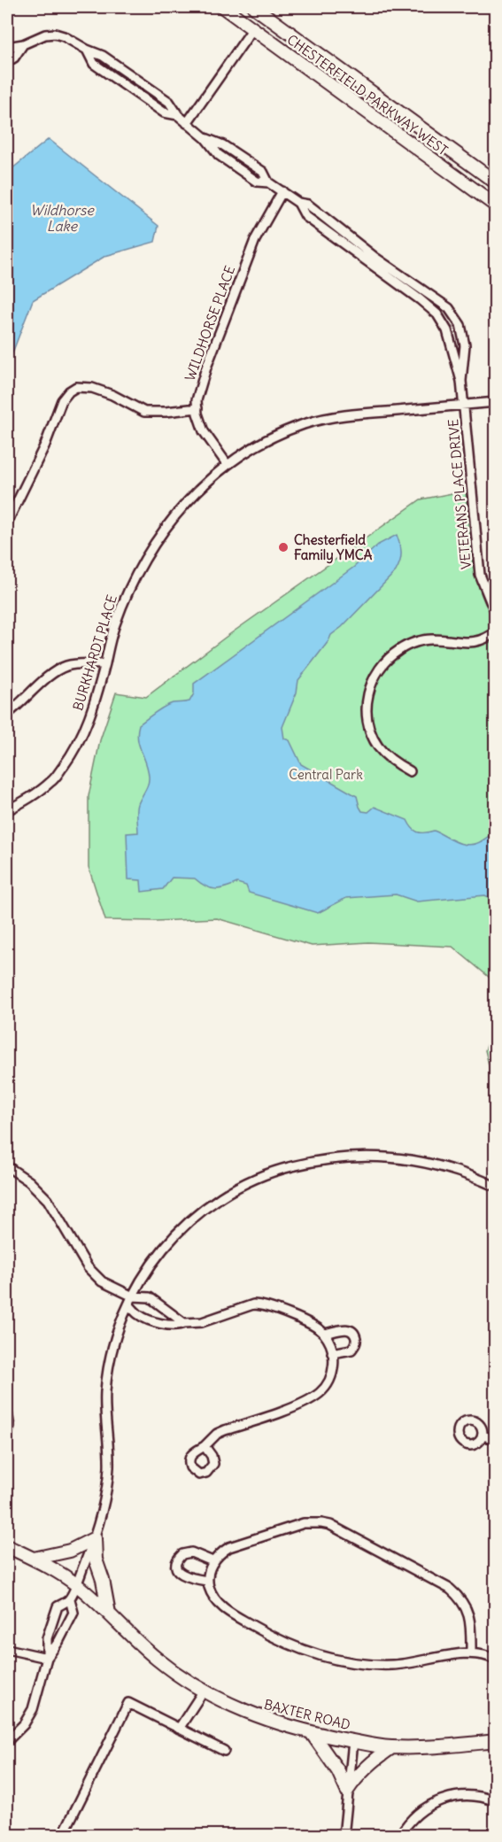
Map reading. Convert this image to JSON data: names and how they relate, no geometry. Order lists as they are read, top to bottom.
{
  "streets": {
    "main road": ["CHESTERFIELD PARKWAY WEST", "BAXTER ROAD"],
    "street": ["WILDHORSE PLACE", "VETERANS PLACE DRIVE", "BURKHARDT PLACE"]
  },
  "crossings": [
    ["WILDHORSE PLACE", "BURKHARDT PLACE"],
    ["VETERANS PLACE DRIVE", "BURKHARDT PLACE"]
  ],
  "water": ["Wildhorse Lake"],
  "parks": ["Central Park"],
  "places": ["Chesterfield Family YMCA"]
}
